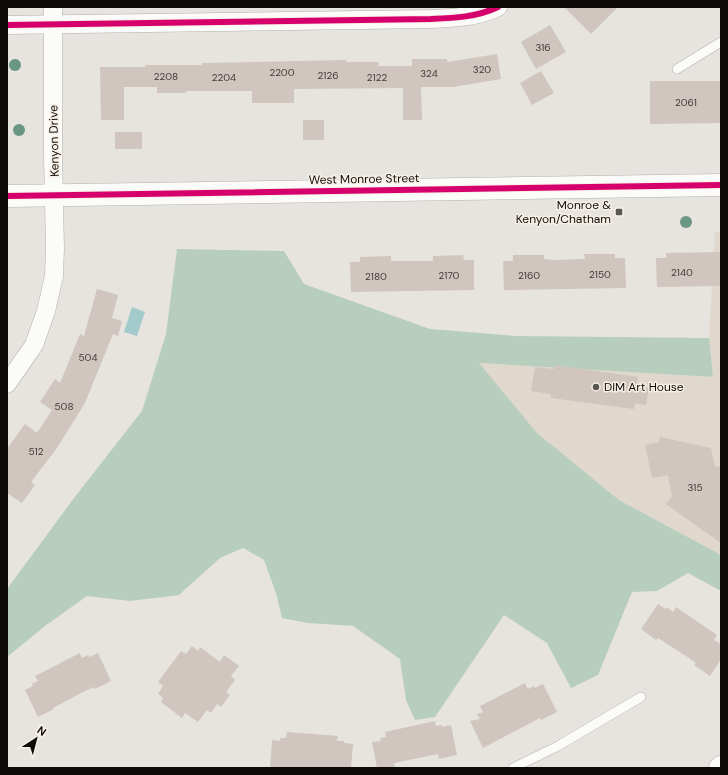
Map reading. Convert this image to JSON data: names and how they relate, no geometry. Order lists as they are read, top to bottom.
{
  "streets": {
    "street": ["Kenyon Drive", "West Monroe Street"]
  },
  "crossings": [
    ["Kenyon Drive", "West Monroe Street"]
  ],
  "places": {
    "transit": ["Monroe & Kenyon/Chatham"],
    "other": ["DIM Art House"]
  },
  "house_numbers": [
    "316",
    "320",
    "2200",
    "324",
    "2126",
    "2208",
    "2204",
    "2122",
    "2061",
    "2140",
    "2150",
    "2170",
    "2160",
    "2180",
    "504",
    "508",
    "512",
    "315"
  ],
  "north": "top right"
}
